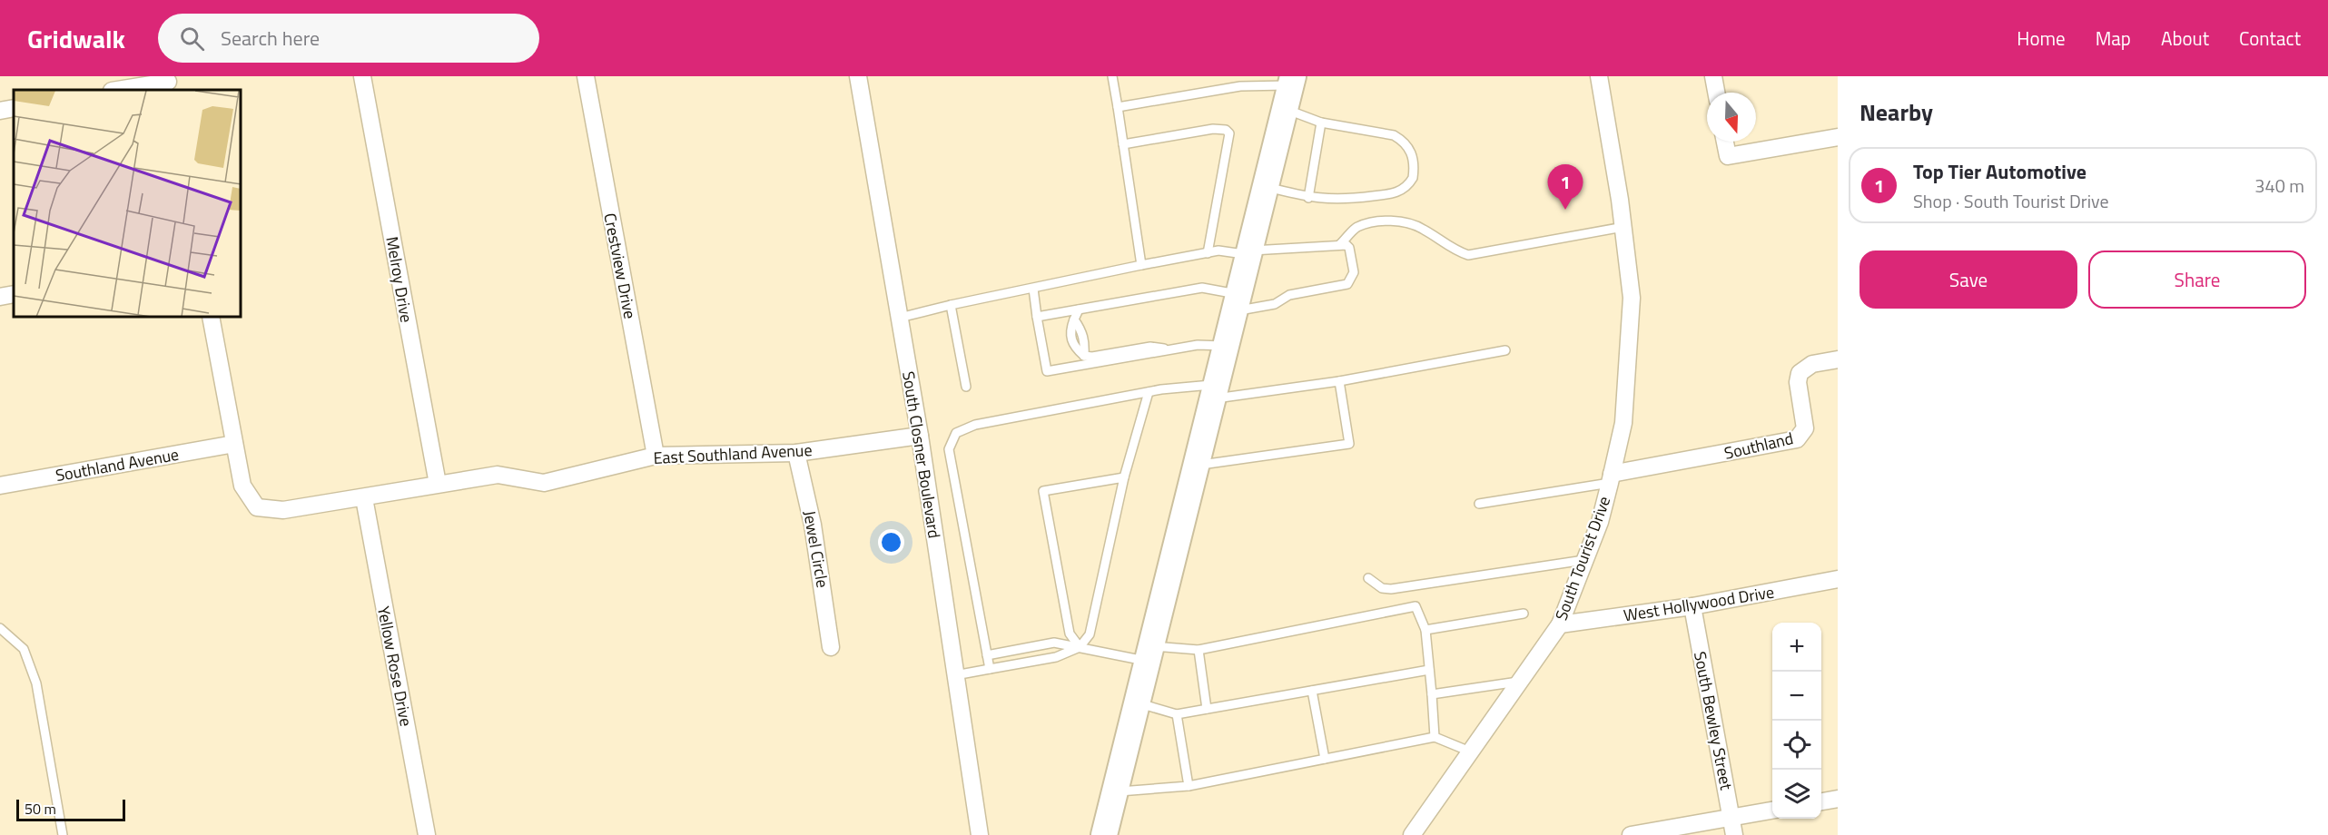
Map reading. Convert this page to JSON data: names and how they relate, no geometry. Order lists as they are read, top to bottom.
{
  "streets": {
    "street": [
      "Crestview Drive",
      "Melroy Drive",
      "Southland",
      "East Southland Avenue",
      "South Closner Boulevard",
      "Southland Avenue",
      "Jewel Circle",
      "South Tourist Drive",
      "West Hollywood Drive",
      "Yellow Rose Drive",
      "South Bewley Street"
    ]
  },
  "crossings": [
    ["Crestview Drive", "East Southland Avenue"],
    ["Melroy Drive", "East Southland Avenue"],
    ["Southland", "South Tourist Drive"],
    ["East Southland Avenue", "South Closner Boulevard"],
    ["East Southland Avenue", "Southland Avenue"],
    ["East Southland Avenue", "Jewel Circle"],
    ["East Southland Avenue", "Yellow Rose Drive"],
    ["South Tourist Drive", "West Hollywood Drive"],
    ["West Hollywood Drive", "South Bewley Street"]
  ],
  "scale_bar": "50 m",
  "north": "bottom",
  "page": {
    "header": "Gridwalk",
    "search": "Search here",
    "nav": [
      "Home",
      "Map",
      "About",
      "Contact"
    ],
    "heading": "Nearby",
    "list": [
      {
        "mark": "1",
        "name": "Top Tier Automotive",
        "note": "Shop · South Tourist Drive",
        "value": "340 m"
      }
    ],
    "pins": "1",
    "buttons": ["Save", "Share"],
    "map_buttons": ["+", "−"],
    "scale": "50 m"
  }
}
